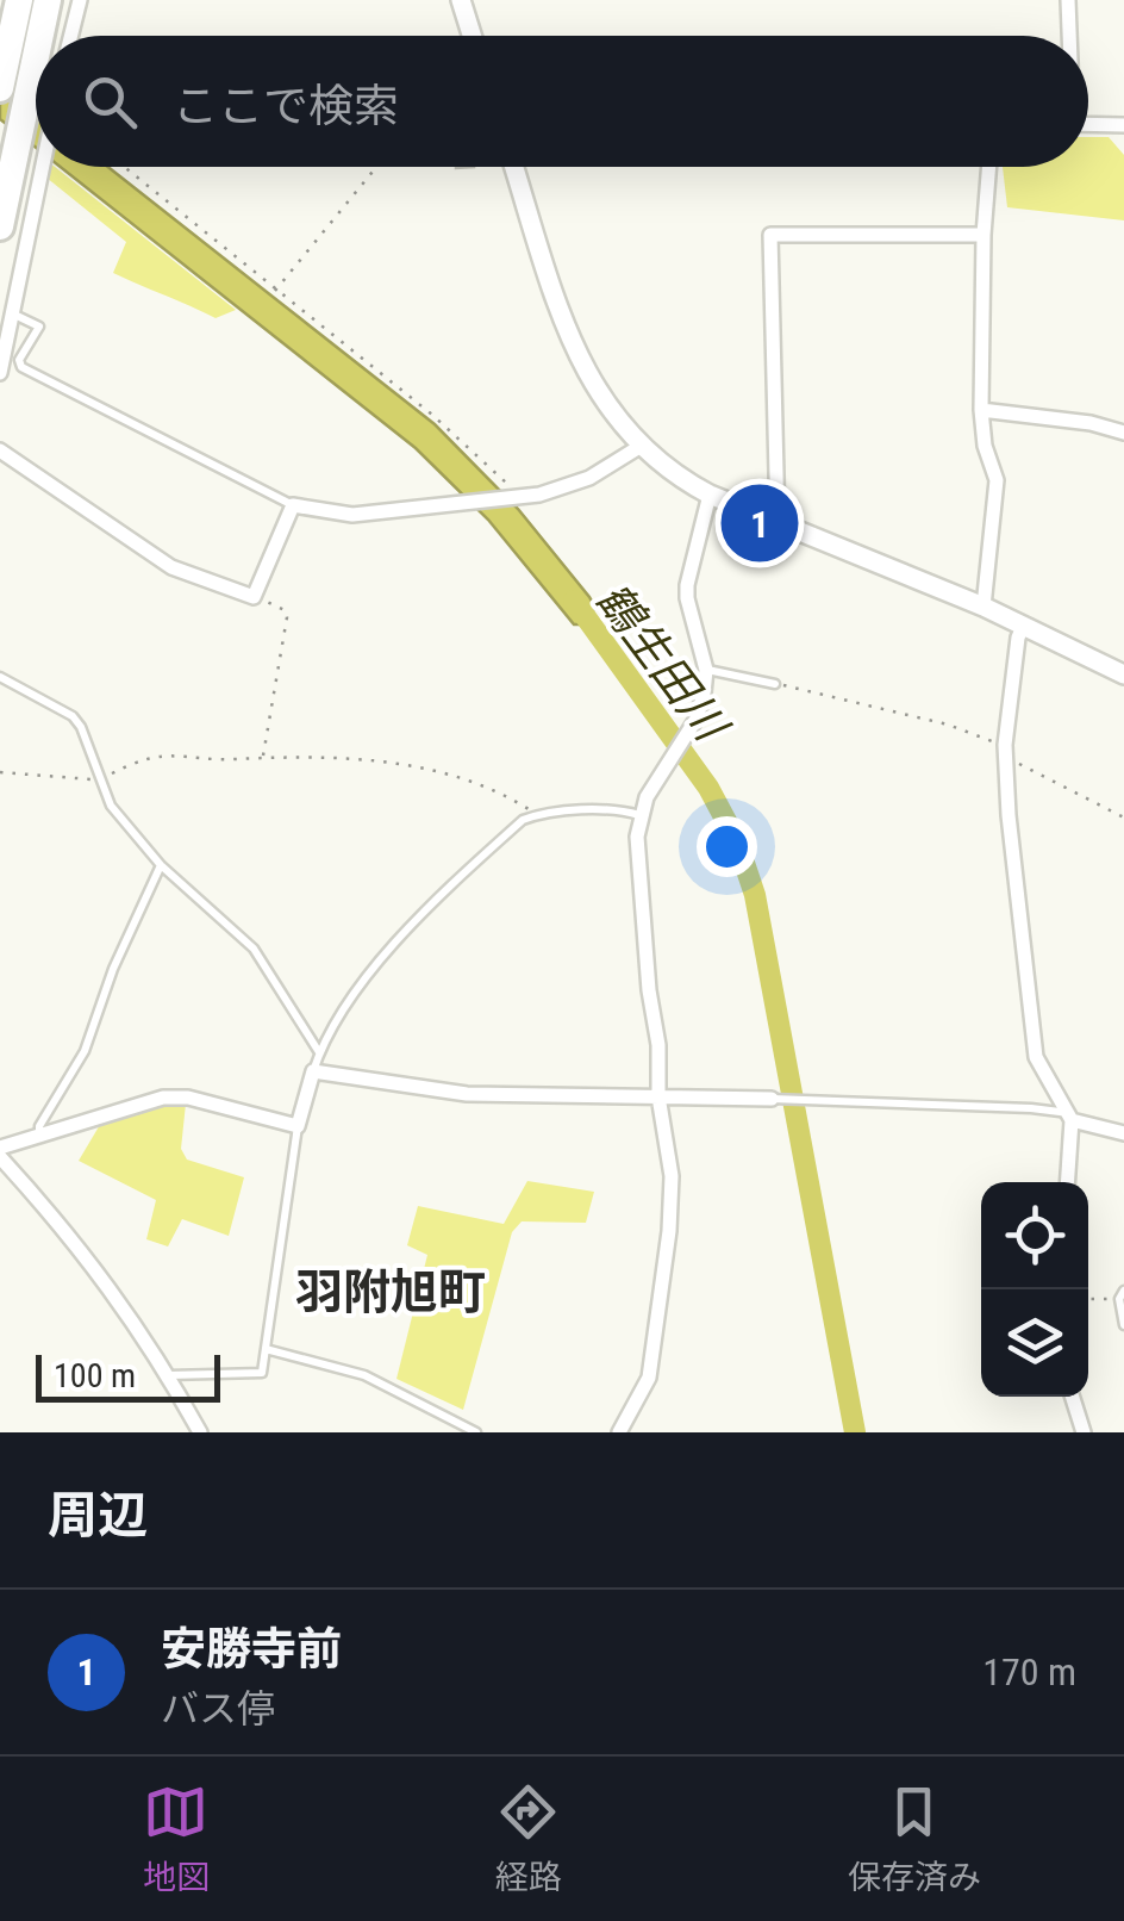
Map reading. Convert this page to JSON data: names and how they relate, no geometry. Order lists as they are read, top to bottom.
{
  "districts": ["羽附旭町"],
  "water": ["鶴生田川"],
  "scale_bar": "100 m",
  "page": {
    "search": "ここで検索",
    "pins": "1",
    "scale": "100 m",
    "heading": "周辺",
    "list": [
      {
        "mark": "1",
        "name": "安勝寺前",
        "note": "バス停",
        "value": "170 m"
      }
    ],
    "nav": ["地図", "経路", "保存済み"]
  }
}
